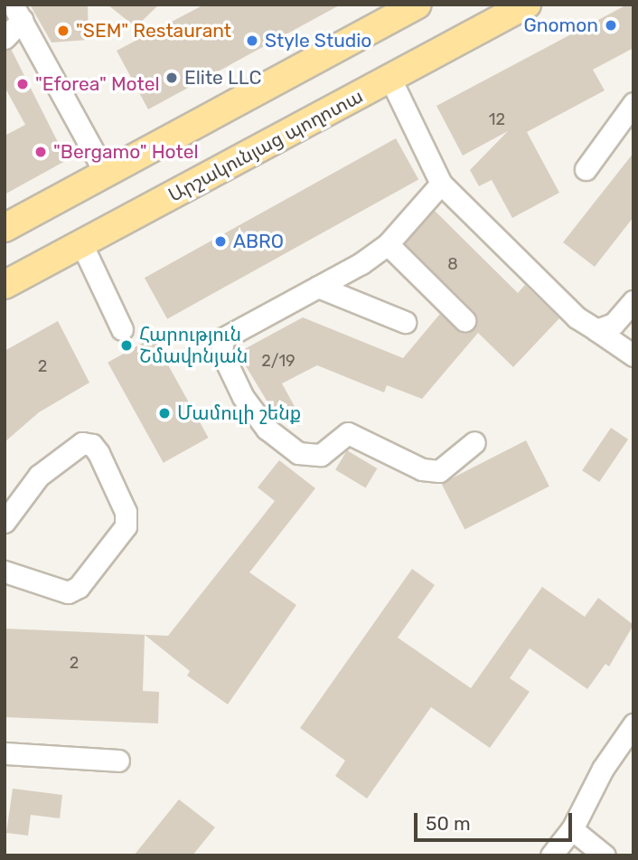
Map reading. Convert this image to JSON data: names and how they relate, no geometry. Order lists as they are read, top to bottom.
{
  "streets": {
    "main road": ["Արշակունյաց պողոտա"]
  },
  "places": [
    "Gnomon",
    "\"SEM\" Restaurant",
    "Style Studio",
    "Elite LLC",
    "\"Eforea\" Motel",
    "\"Bergamo\" Hotel",
    "ABRO",
    "Հարություն Շմավոնյան",
    "Մամուլի շենք"
  ],
  "house_numbers": [
    "12",
    "8",
    "2/19",
    "2",
    "2"
  ],
  "scale_bar": "50 m"
}
